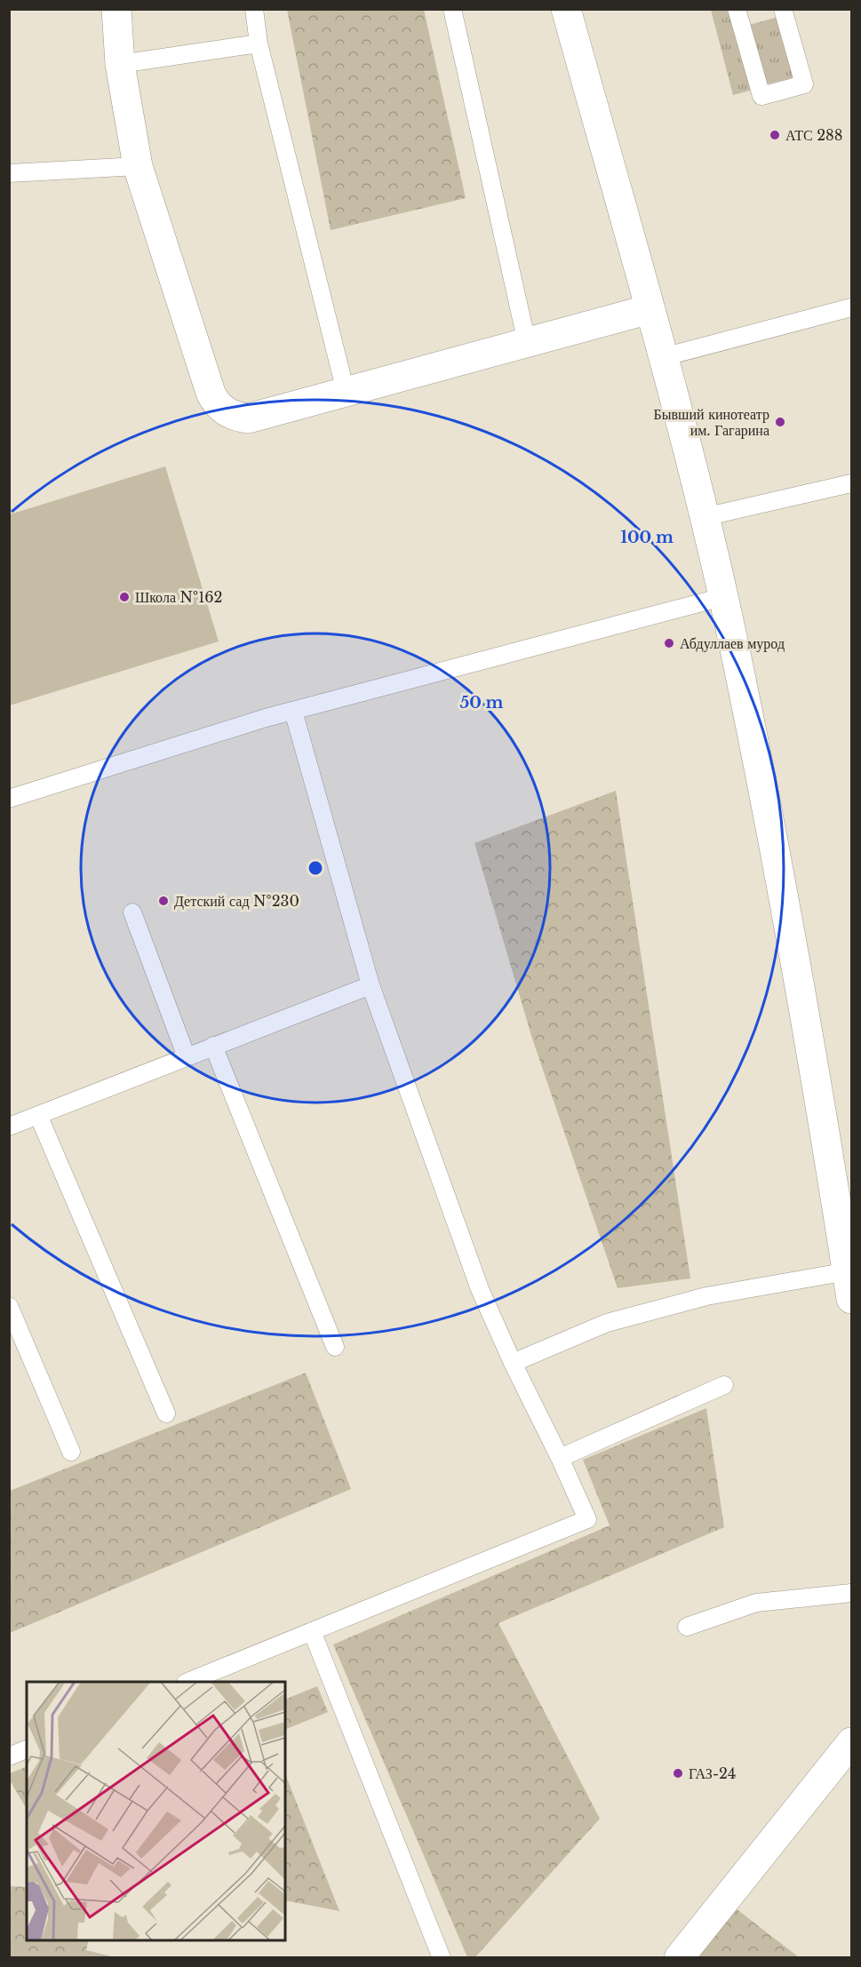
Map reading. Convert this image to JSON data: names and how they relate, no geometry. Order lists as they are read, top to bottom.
{
  "places": [
    "АТС 288",
    "Бывший кинотеатр им. Гагарина",
    "Школа №162",
    "Абдуллаев мурод",
    "Детский сад №230",
    "ГАЗ-24"
  ],
  "rings": ["100 m", "50 m"]
}
